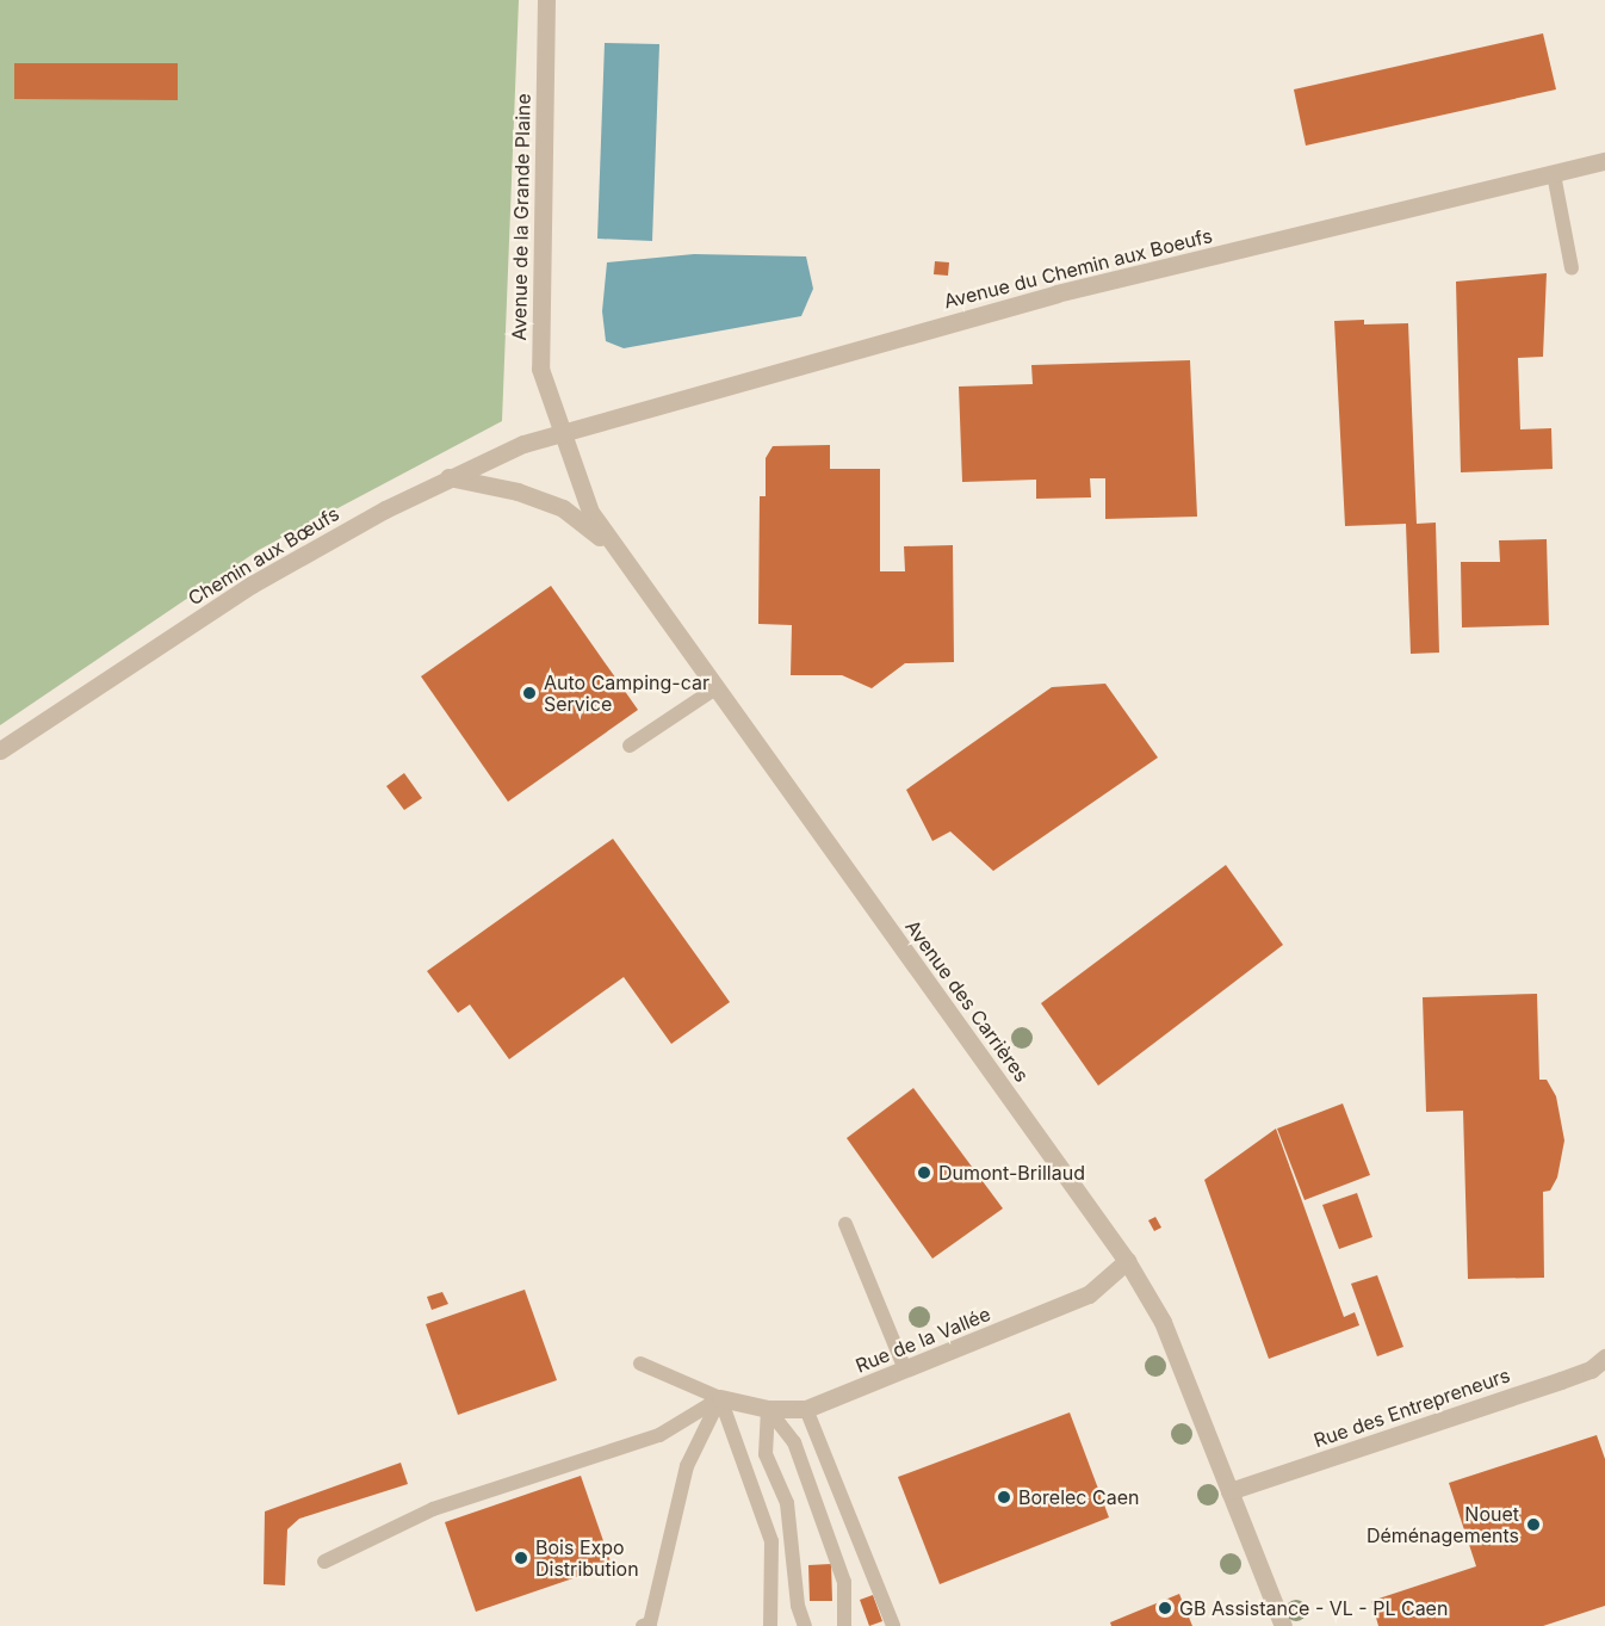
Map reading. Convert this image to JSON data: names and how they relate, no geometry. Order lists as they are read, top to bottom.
{
  "streets": {
    "street": [
      "Avenue de la Grande Plaine",
      "Avenue du Chemin aux Boeufs",
      "Chemin aux Bœufs",
      "Avenue des Carrières",
      "Rue de la Vallée",
      "Rue des Entrepreneurs"
    ]
  },
  "crossings": [
    ["Avenue de la Grande Plaine", "Avenue du Chemin aux Boeufs"],
    ["Avenue de la Grande Plaine", "Chemin aux Bœufs"],
    ["Avenue de la Grande Plaine", "Avenue des Carrières"],
    ["Avenue du Chemin aux Boeufs", "Chemin aux Bœufs"],
    ["Avenue du Chemin aux Boeufs", "Avenue des Carrières"],
    ["Chemin aux Bœufs", "Avenue des Carrières"],
    ["Avenue des Carrières", "Rue de la Vallée"],
    ["Avenue des Carrières", "Rue des Entrepreneurs"]
  ],
  "places": [
    "Auto Camping-car Service",
    "Dumont-Brillaud",
    "Borelec Caen",
    "Nouet Déménagements",
    "Bois Expo Distribution",
    "GB Assistance - VL - PL Caen"
  ]
}
